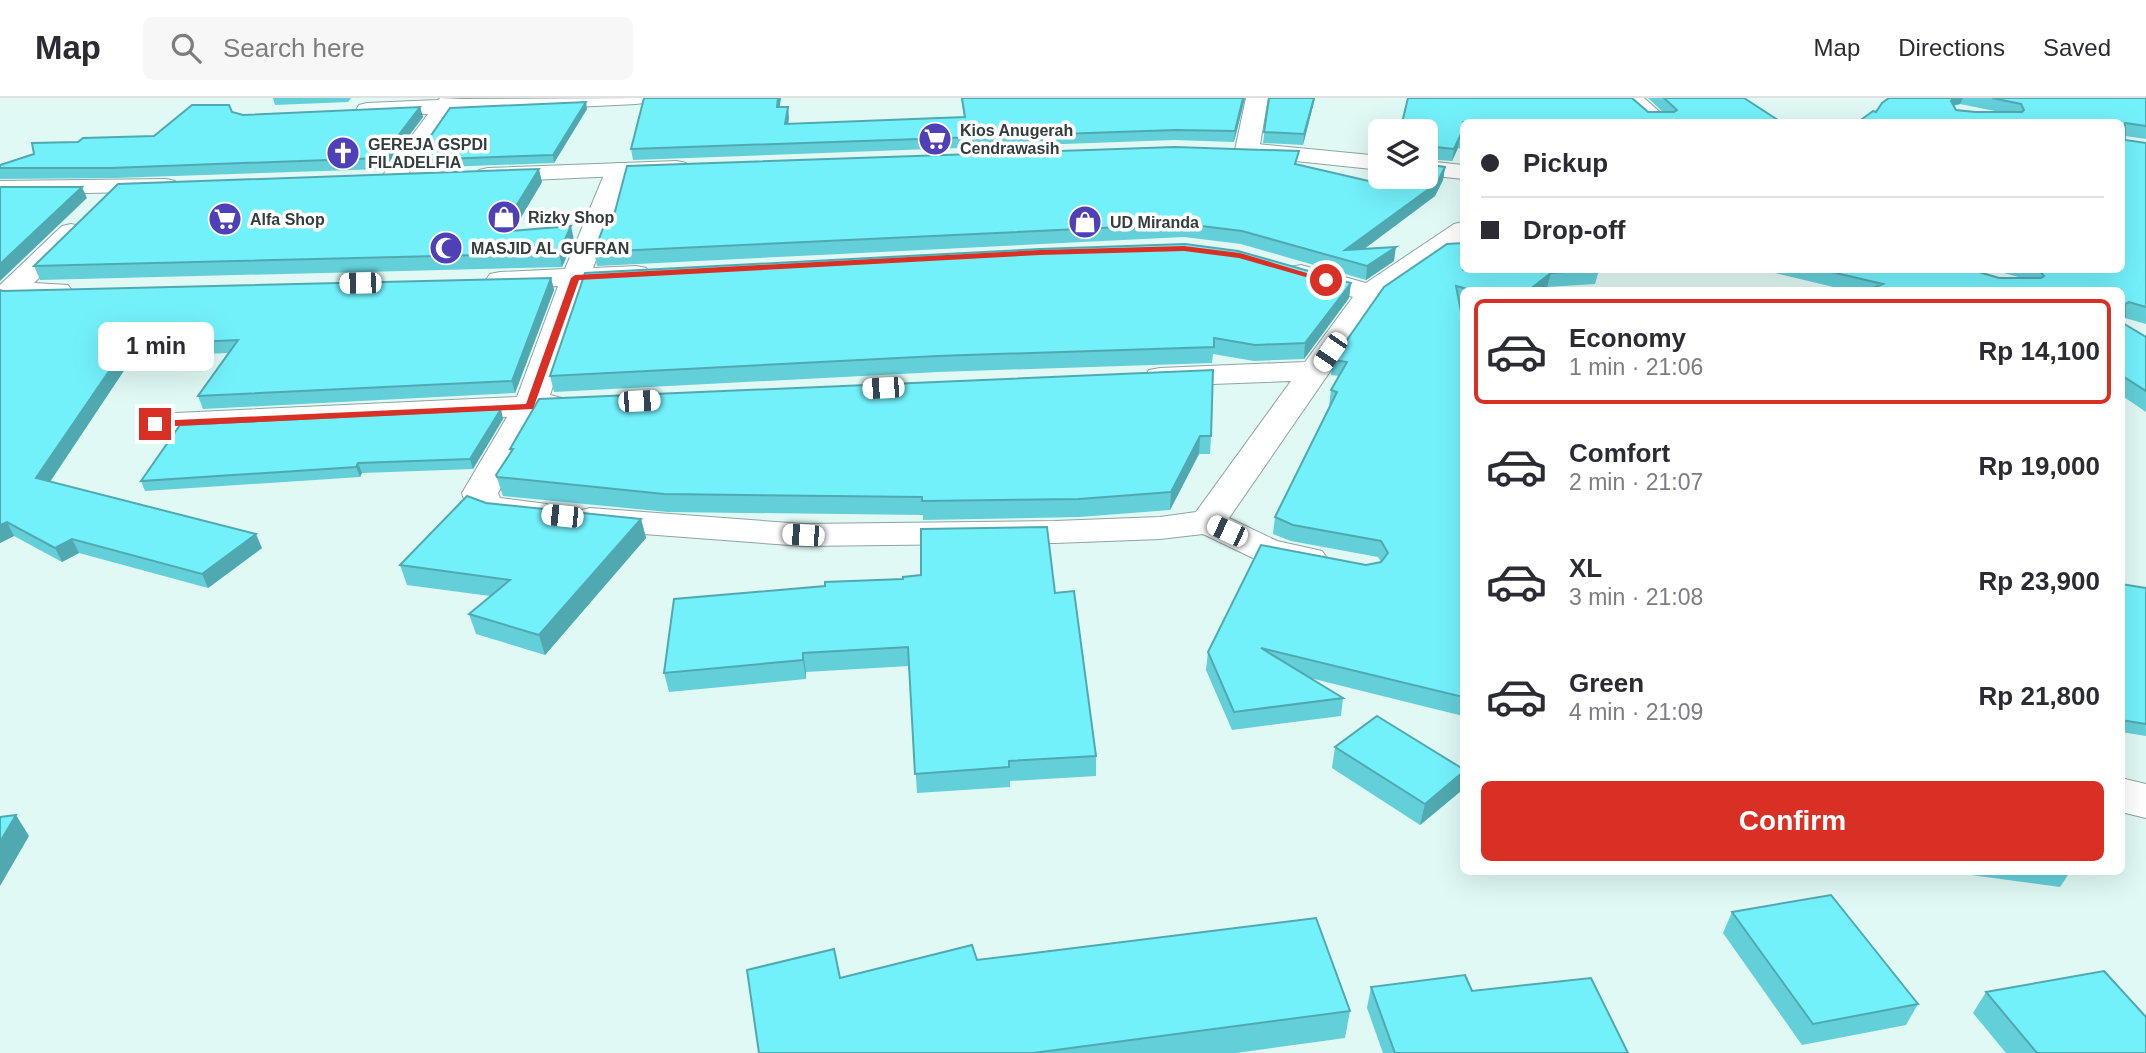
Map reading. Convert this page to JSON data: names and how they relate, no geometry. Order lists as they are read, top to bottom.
{
  "places": {
    "supermarket": ["Kios Anugerah Cendrawasih", "Alfa Shop"],
    "church": ["GEREJA GSPDI FILADELFIA"],
    "shop": ["Rizky Shop", "UD Miranda"],
    "mosque": ["MASJID AL GUFRAN"]
  },
  "page": {
    "header": "Map",
    "search": "Search here",
    "nav": ["Map", "Directions", "Saved"],
    "banner": ["Pickup", "Drop-off"],
    "list": [
      {
        "name": "Economy",
        "note": "1 min · 21:06",
        "value": "Rp 14,100"
      },
      {
        "name": "Comfort",
        "note": "2 min · 21:07",
        "value": "Rp 19,000"
      },
      {
        "name": "XL",
        "note": "3 min · 21:08",
        "value": "Rp 23,900"
      },
      {
        "name": "Green",
        "note": "4 min · 21:09",
        "value": "Rp 21,800"
      }
    ],
    "bubble": "1 min",
    "buttons": "Confirm"
  }
}
